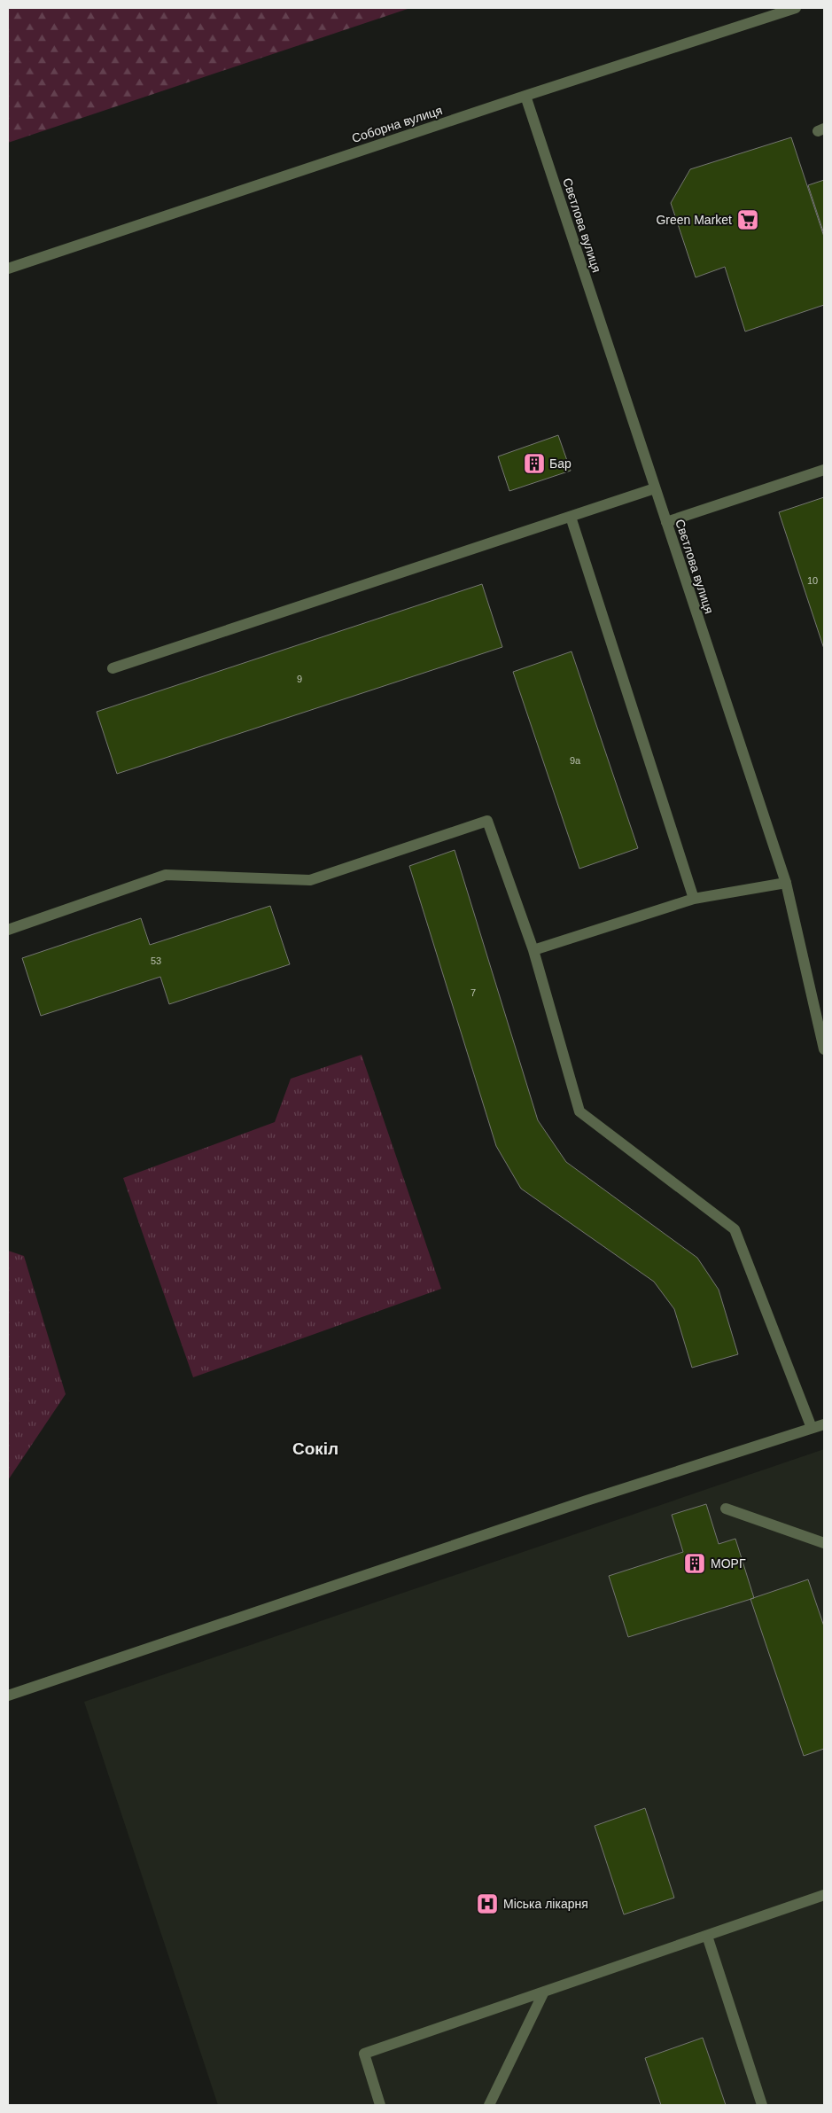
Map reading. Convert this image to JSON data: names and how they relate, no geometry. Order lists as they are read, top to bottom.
{
  "streets": {
    "street": ["Соборна вулиця", "Свєтлова вулиця"]
  },
  "crossings": [
    ["Соборна вулиця", "Свєтлова вулиця"]
  ],
  "districts": ["Сокіл"],
  "places": {
    "supermarket": ["Green Market"],
    "building": ["Бар", "МОРГ"],
    "hospital": ["Міська лікарня"]
  },
  "house_numbers": [
    "10",
    "9",
    "9а",
    "53",
    "7"
  ]
}
